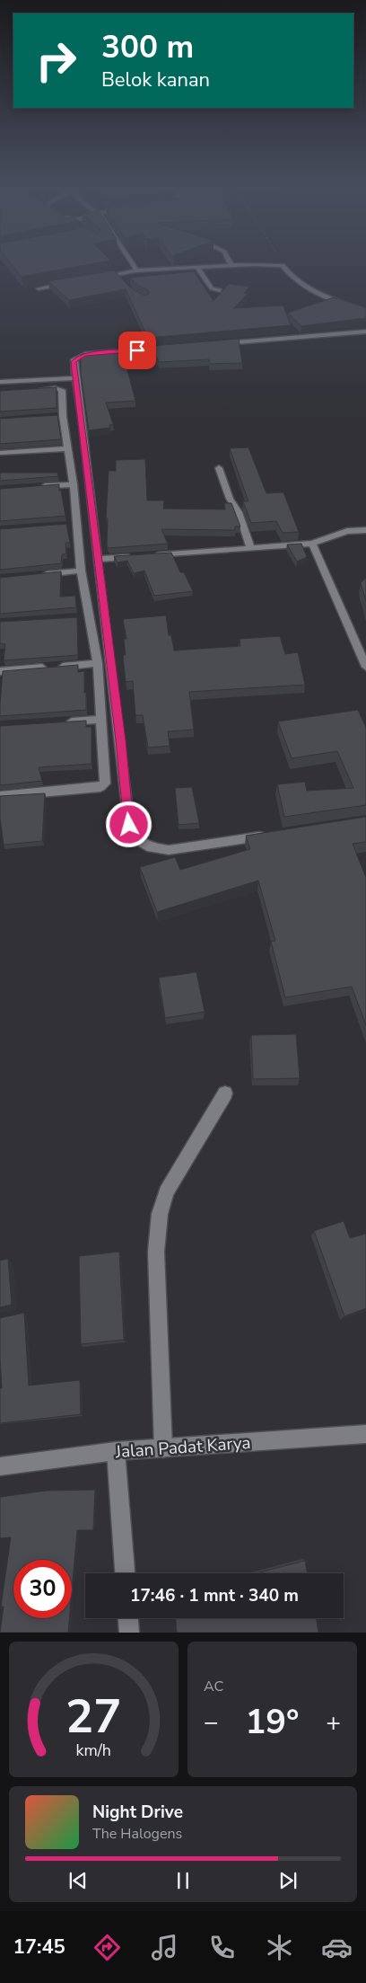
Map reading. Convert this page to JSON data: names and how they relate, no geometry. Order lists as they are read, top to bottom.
{
  "streets": {
    "street": ["Jalan Padat Karya"]
  },
  "page": {
    "turn": ["300 m", "Belok kanan"],
    "limit": "30",
    "trip": "17:46 · 1 mnt · 340 m",
    "tile": "AC",
    "heat": ["−", "19°", "+"],
    "song": ["Night Drive", "The Halogens"],
    "tabs": "17:45",
    "gauge": ["27", "km/h"]
  }
}
